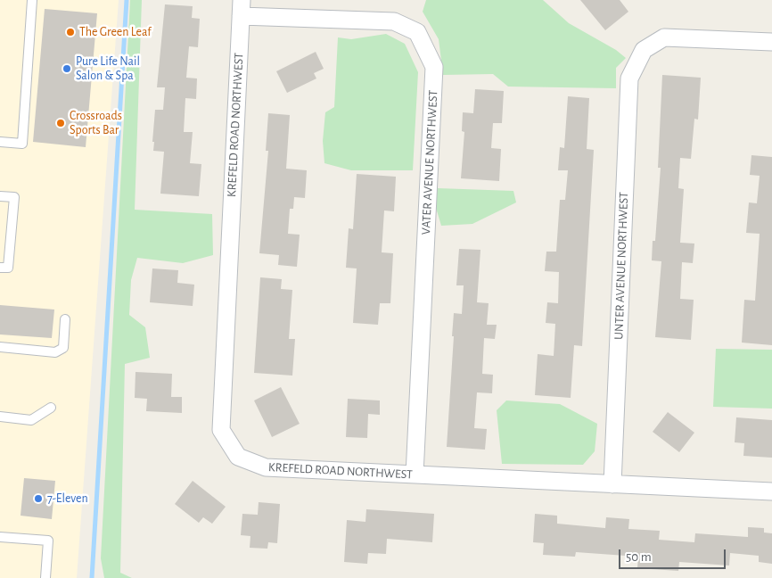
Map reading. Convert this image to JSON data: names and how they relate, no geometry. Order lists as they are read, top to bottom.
{
  "streets": {
    "street": ["KREFELD ROAD NORTHWEST", "VATER AVENUE NORTHWEST", "UNTER AVENUE NORTHWEST"]
  },
  "crossings": [
    ["KREFELD ROAD NORTHWEST", "VATER AVENUE NORTHWEST"],
    ["KREFELD ROAD NORTHWEST", "UNTER AVENUE NORTHWEST"]
  ],
  "places": [
    "The Green Leaf",
    "Pure Life Nail Salon & Spa",
    "Crossroads Sports Bar",
    "7-Eleven"
  ],
  "scale_bar": "50 m"
}
